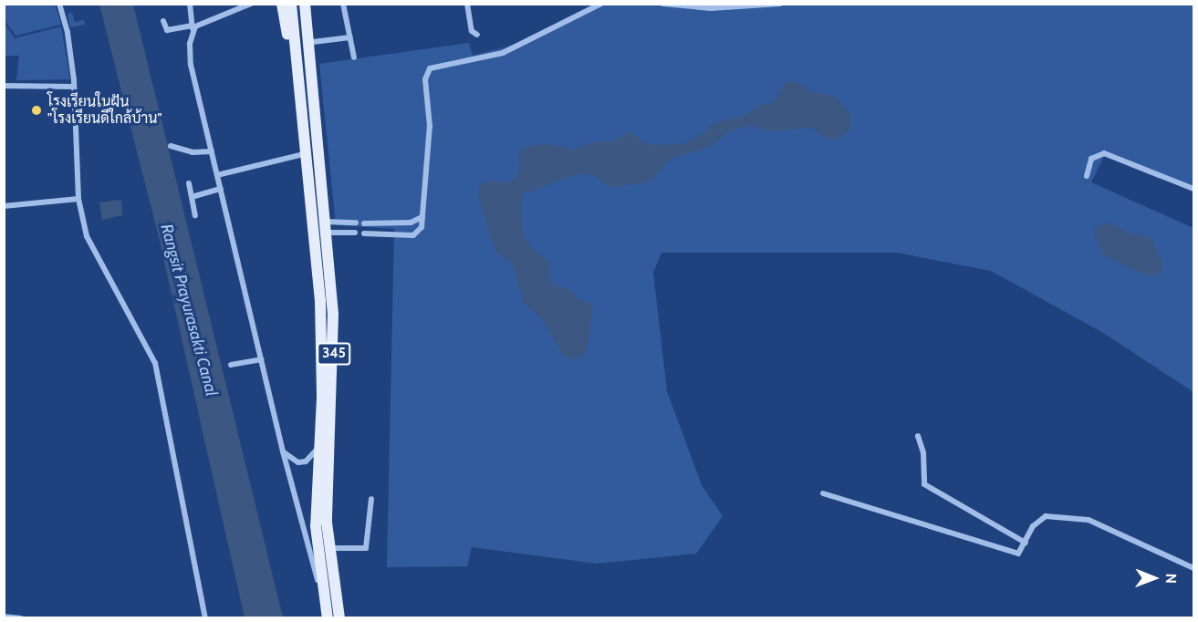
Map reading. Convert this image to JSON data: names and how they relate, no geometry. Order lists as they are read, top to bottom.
{
  "streets": {
    "main road": ["345"]
  },
  "water": ["Rangsit Prayurasakti Canal"],
  "places": ["โรงเรียนในฝัน \"โรงเรียนดีใกล้บ้าน\""],
  "north": "right"
}
